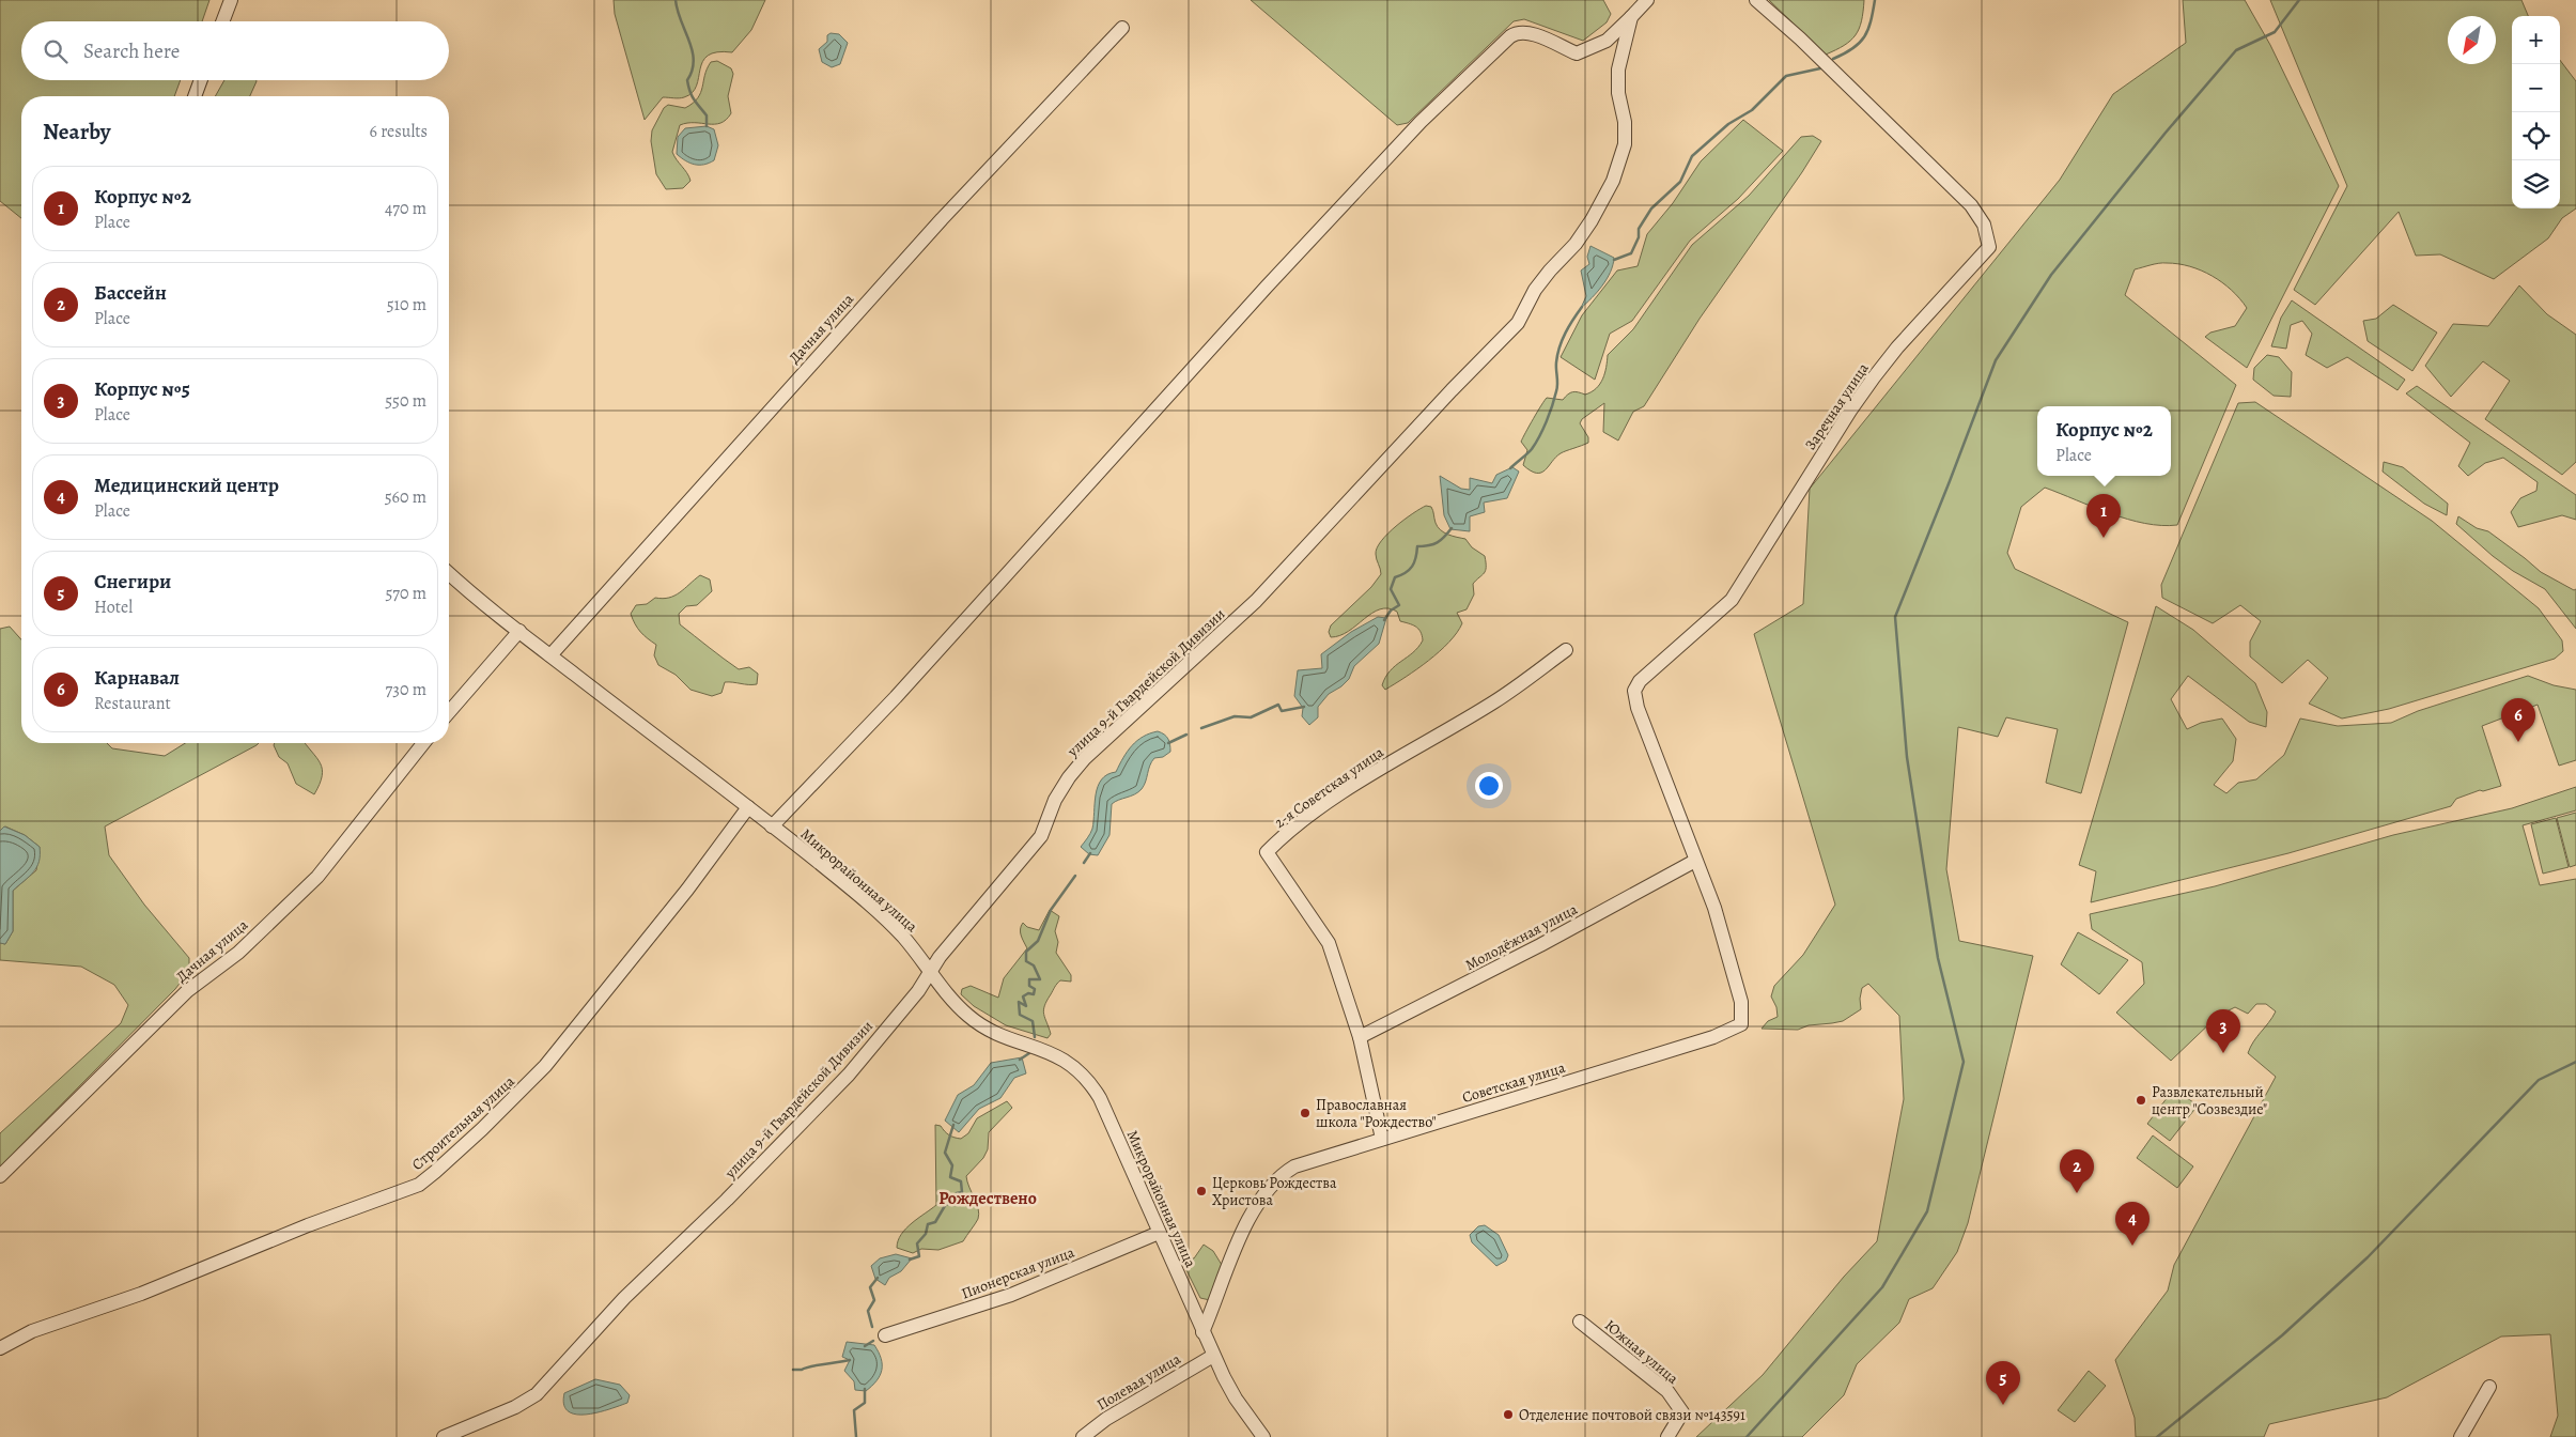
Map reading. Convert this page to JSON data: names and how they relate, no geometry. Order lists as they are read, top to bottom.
{
  "streets": {
    "street": [
      "Дачная улица",
      "Заречная улица",
      "улица 9-й Гвардейской Дивизии",
      "2-я Советская улица",
      "Микрорайонная улица",
      "Молодёжная улица",
      "Советская улица",
      "Строительная улица",
      "Пионерская улица",
      "Южная улица",
      "Полевая улица"
    ]
  },
  "crossings": [
    ["Дачная улица", "Микрорайонная улица"],
    ["Заречная улица", "Молодёжная улица"],
    ["Заречная улица", "Советская улица"],
    ["улица 9-й Гвардейской Дивизии", "Микрорайонная улица"],
    ["2-я Советская улица", "Молодёжная улица"],
    ["2-я Советская улица", "Советская улица"],
    ["Микрорайонная улица", "Советская улица"],
    ["Микрорайонная улица", "Строительная улица"],
    ["Микрорайонная улица", "Пионерская улица"],
    ["Микрорайонная улица", "Полевая улица"],
    ["Молодёжная улица", "Советская улица"]
  ],
  "districts": ["Рождествено"],
  "places": [
    "Развлекательный центр \"Созвездие\"",
    "Православная школа \"Рождество\"",
    "Церковь Рождества Христова",
    "Отделение почтовой связи №143591"
  ],
  "north": "bottom left",
  "page": {
    "map_buttons": ["+", "−"],
    "search": "Search here",
    "heading": ["Nearby", "6 results"],
    "list": [
      {
        "mark": "1",
        "name": "Корпус №2",
        "note": "Place",
        "value": "470 m"
      },
      {
        "mark": "2",
        "name": "Бассейн",
        "note": "Place",
        "value": "510 m"
      },
      {
        "mark": "3",
        "name": "Корпус №5",
        "note": "Place",
        "value": "550 m"
      },
      {
        "mark": "4",
        "name": "Медицинский центр",
        "note": "Place",
        "value": "560 m"
      },
      {
        "mark": "5",
        "name": "Снегири",
        "note": "Hotel",
        "value": "570 m"
      },
      {
        "mark": "6",
        "name": "Карнавал",
        "note": "Restaurant",
        "value": "730 m"
      }
    ],
    "popup": ["Корпус №2", "Place"],
    "pins": [
      "1",
      "6",
      "3",
      "2",
      "4",
      "5"
    ]
  }
}
